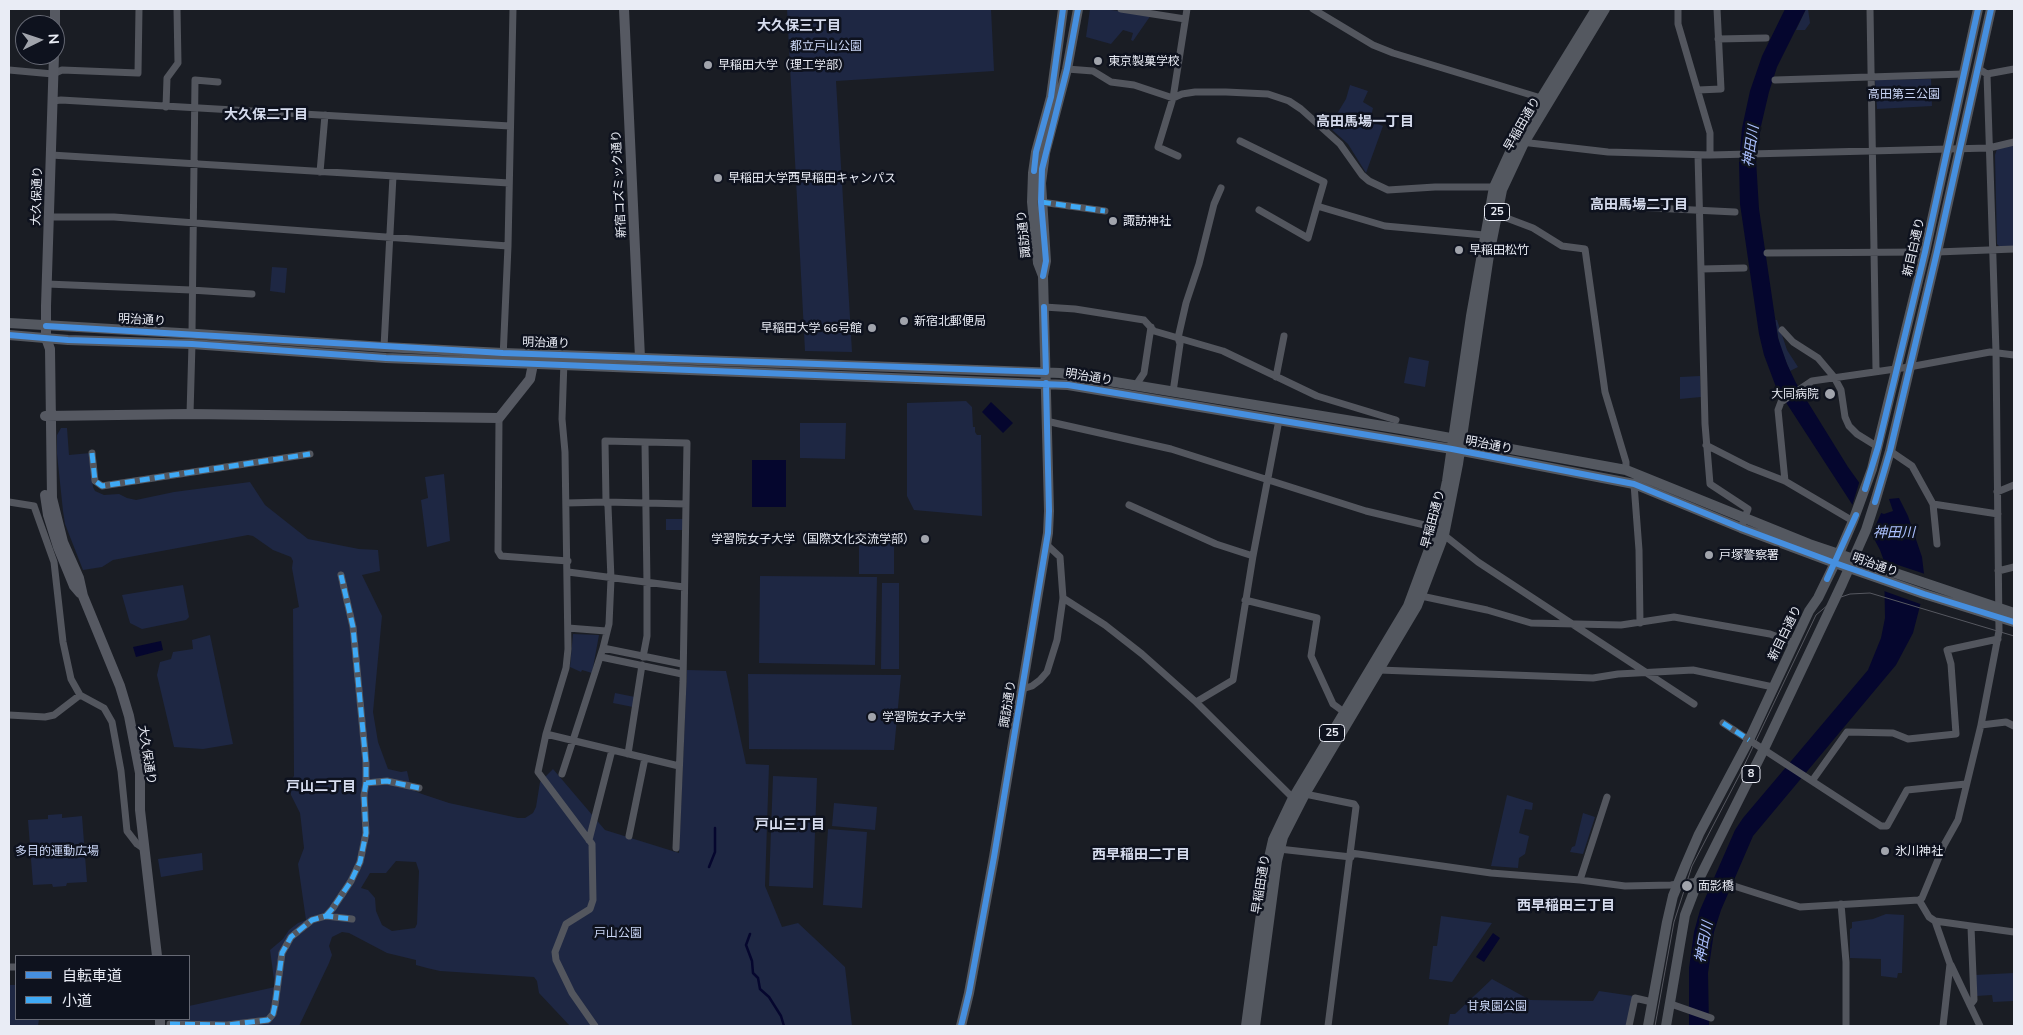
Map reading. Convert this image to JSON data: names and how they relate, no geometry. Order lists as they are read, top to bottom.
{
  "streets": {
    "main road": [
      "早稲田通り",
      "新宿コズミック通り",
      "大久保通り",
      "25",
      "諏訪通り",
      "新目白通り",
      "明治通り",
      "8"
    ]
  },
  "crossings": [
    ["早稲田通り", "明治通り"],
    ["新宿コズミック通り", "明治通り"],
    ["大久保通り", "明治通り"],
    ["諏訪通り", "明治通り"],
    ["新目白通り", "明治通り"]
  ],
  "districts": [
    "大久保三丁目",
    "大久保二丁目",
    "高田馬場一丁目",
    "高田馬場二丁目",
    "戸山二丁目",
    "戸山三丁目",
    "西早稲田二丁目",
    "西早稲田三丁目"
  ],
  "water": ["神田川"],
  "parks": [
    "都立戸山公園",
    "高田第三公園",
    "多目的運動広場",
    "戸山公園",
    "甘泉園公園"
  ],
  "places": [
    "東京製菓学校",
    "早稲田大学（理工学部）",
    "早稲田大学西早稲田キャンパス",
    "諏訪神社",
    "早稲田松竹",
    "新宿北郵便局",
    "早稲田大学 66号館",
    "大同病院",
    "学習院女子大学（国際文化交流学部）",
    "戸塚警察署",
    "学習院女子大学",
    "氷川神社",
    "面影橋"
  ],
  "legend": ["自転車道", "小道"],
  "north": "right"
}
